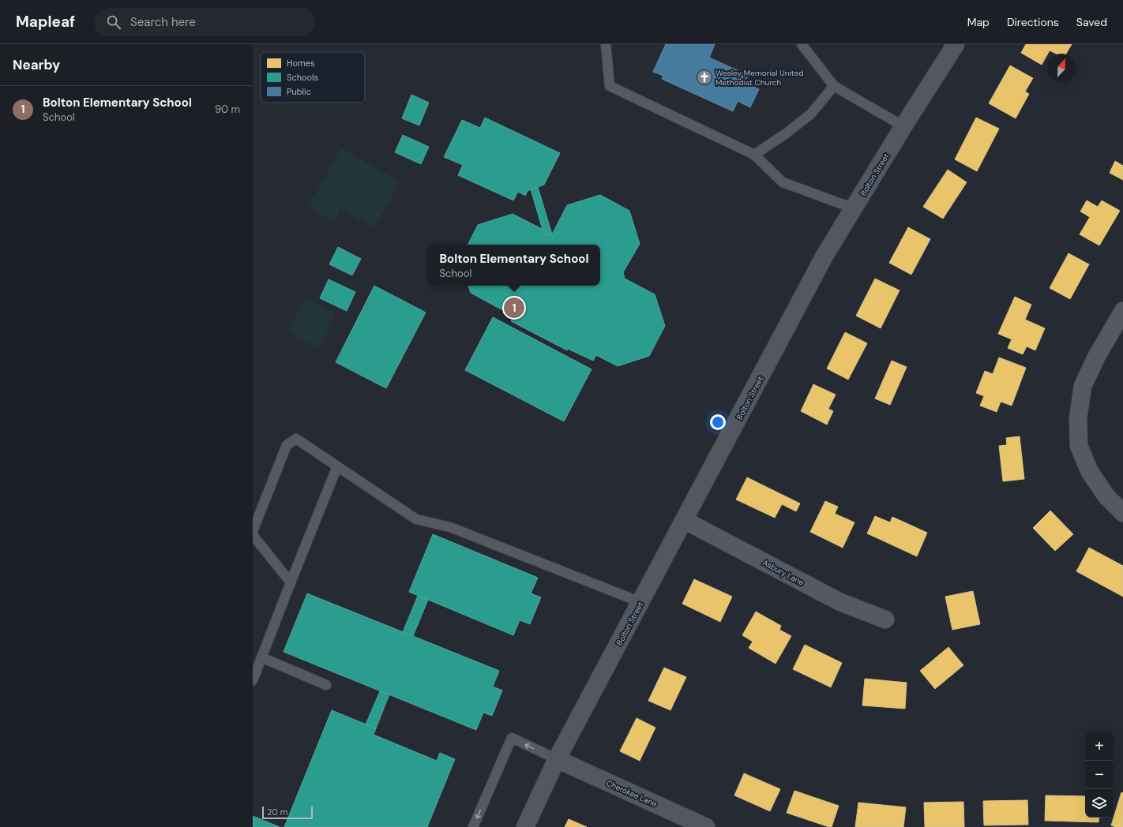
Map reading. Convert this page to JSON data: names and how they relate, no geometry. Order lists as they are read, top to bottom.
{
  "streets": {
    "street": ["Bolton Street", "Asbury Lane", "Cherokee Lane"]
  },
  "crossings": [
    ["Bolton Street", "Asbury Lane"],
    ["Bolton Street", "Cherokee Lane"]
  ],
  "places": {
    "church": ["Wesley Memorial United Methodist Church"]
  },
  "legend": ["Homes", "Schools", "Public"],
  "scale_bar": "20 m",
  "north": "top right",
  "page": {
    "header": "Mapleaf",
    "search": "Search here",
    "nav": ["Map", "Directions", "Saved"],
    "heading": "Nearby",
    "list": [
      {
        "mark": "1",
        "name": "Bolton Elementary School",
        "note": "School",
        "value": "90 m"
      }
    ],
    "popup": ["Bolton Elementary School", "School"],
    "pins": "1",
    "map_buttons": ["+", "−"],
    "scale": "20 m"
  }
}
